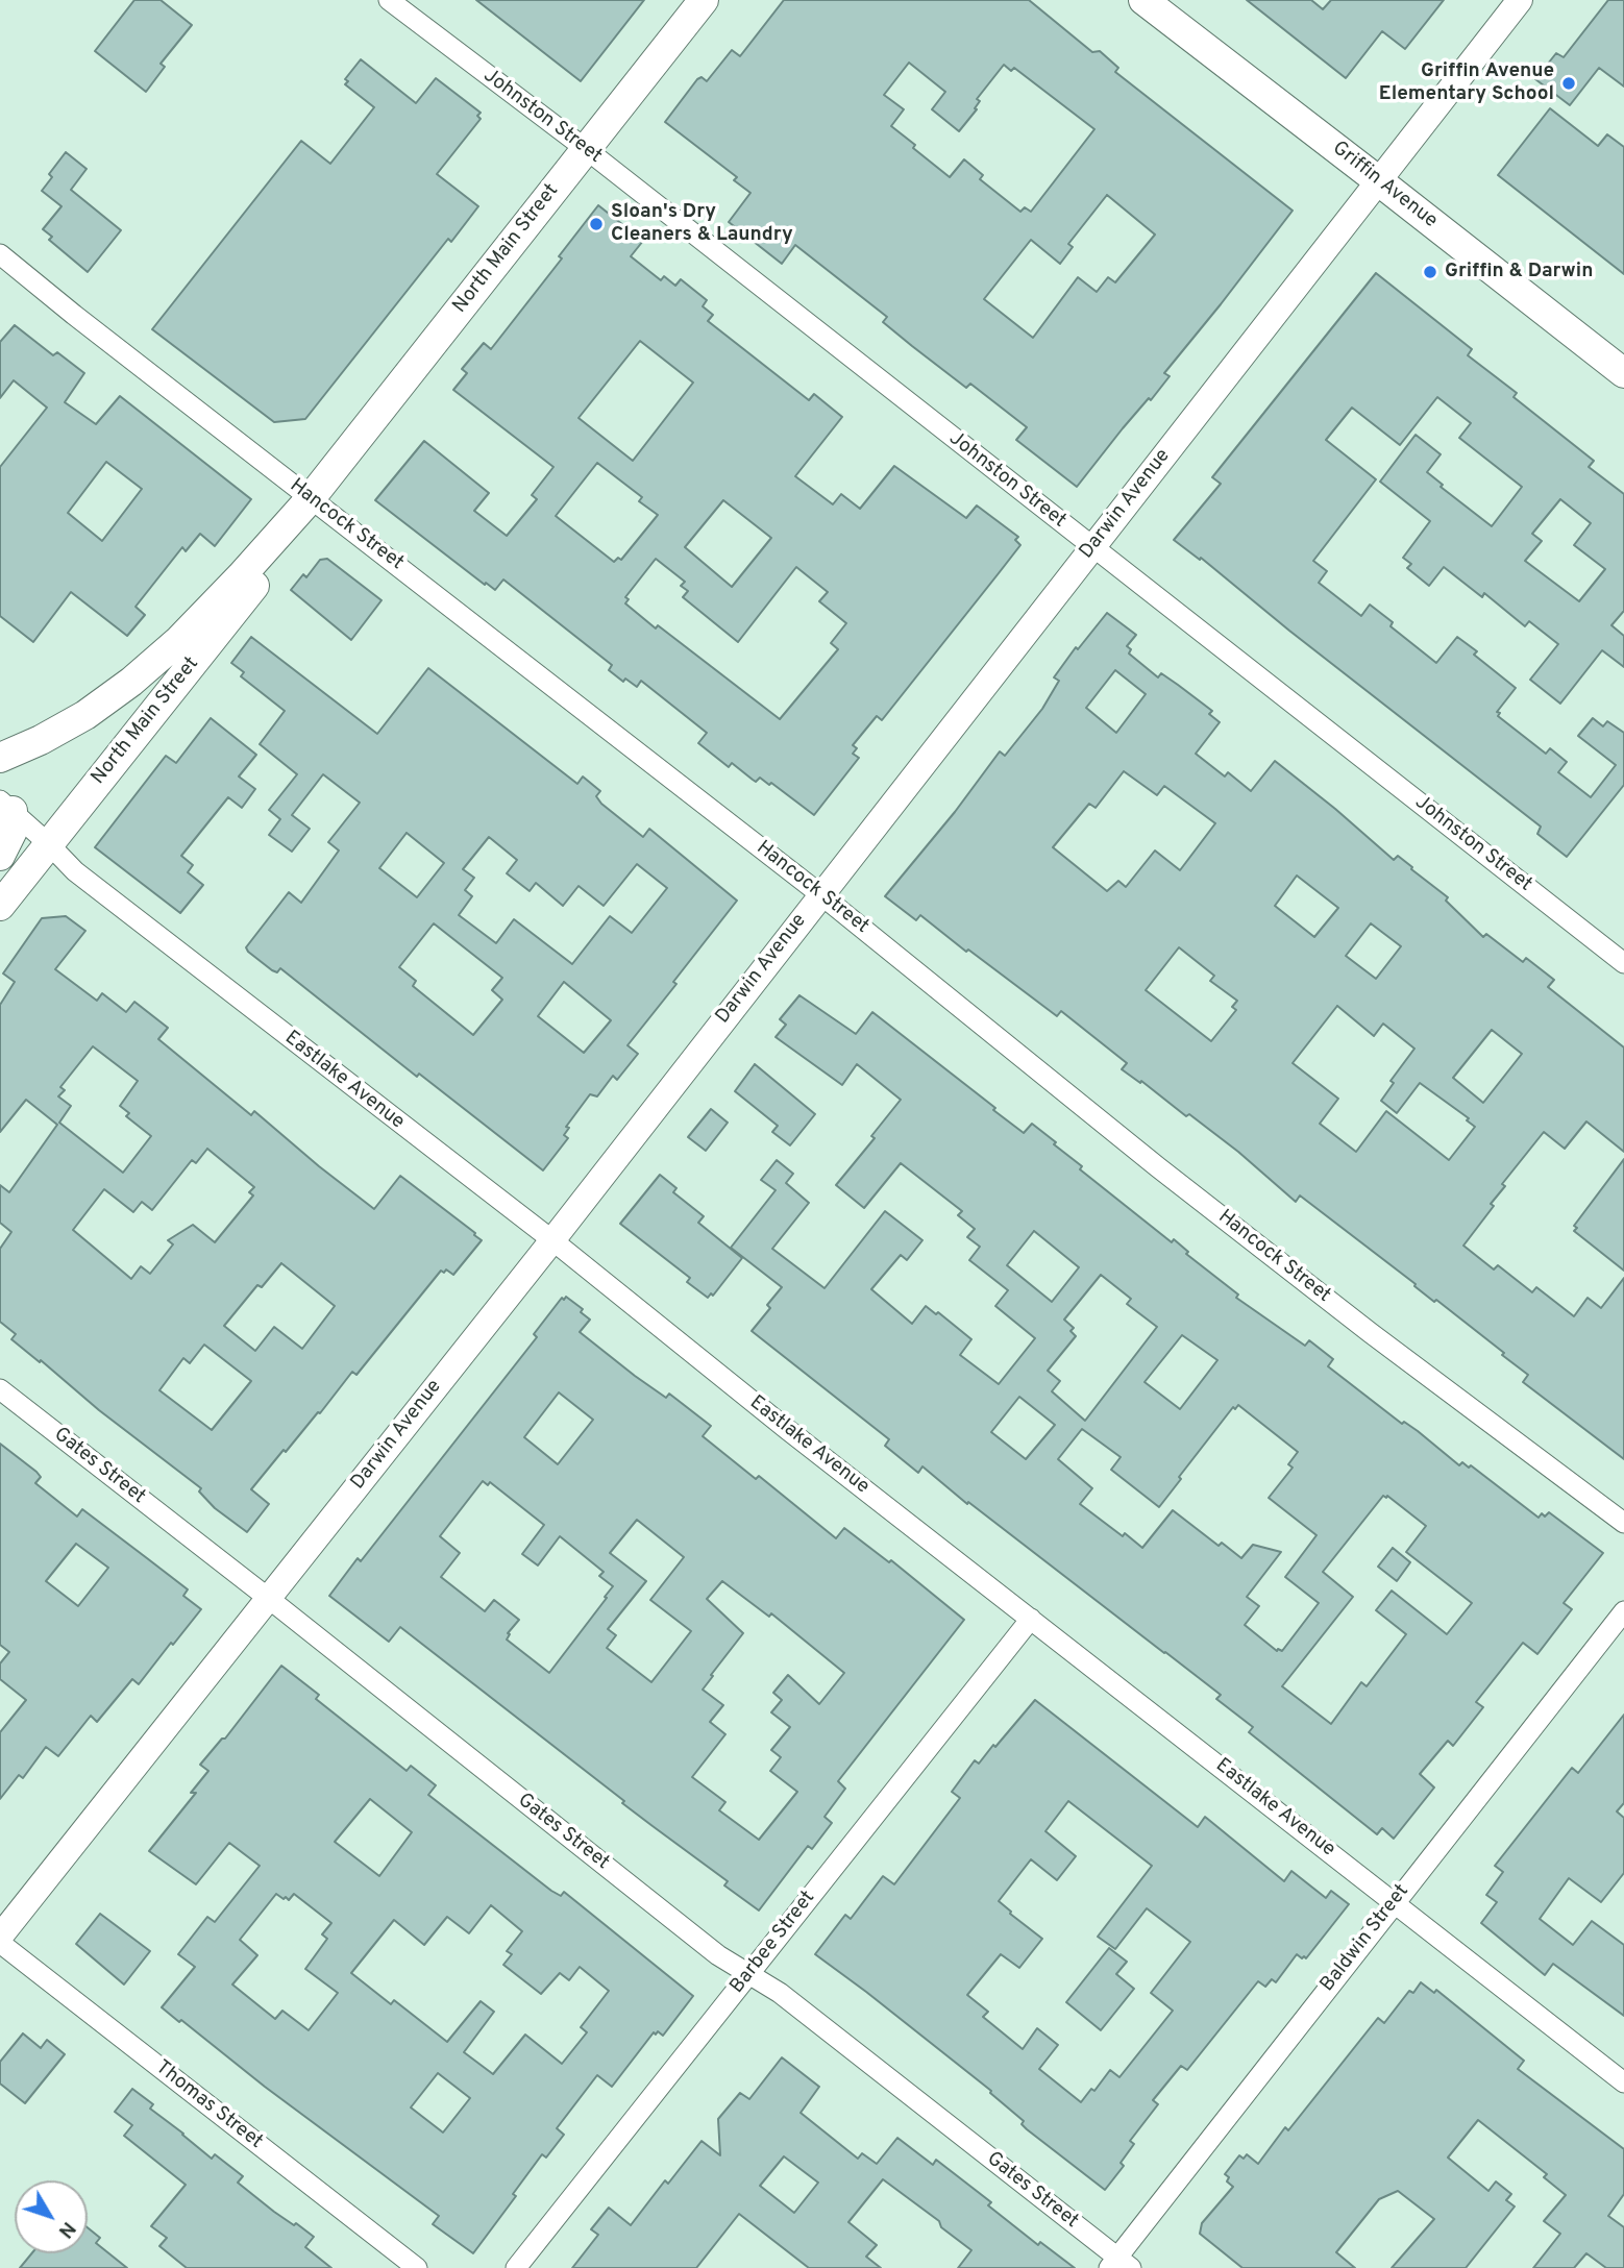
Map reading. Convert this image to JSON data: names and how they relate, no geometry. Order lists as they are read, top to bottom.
{
  "streets": {
    "main road": ["Griffin Avenue", "North Main Street"],
    "street": [
      "Johnston Street",
      "Darwin Avenue",
      "Hancock Street",
      "Eastlake Avenue",
      "Gates Street",
      "Baldwin Street",
      "Barbee Street",
      "Thomas Street"
    ]
  },
  "crossings": [
    ["Johnston Street", "North Main Street"],
    ["Johnston Street", "Darwin Avenue"],
    ["Griffin Avenue", "Darwin Avenue"],
    ["North Main Street", "Hancock Street"],
    ["North Main Street", "Eastlake Avenue"],
    ["Darwin Avenue", "Hancock Street"],
    ["Darwin Avenue", "Eastlake Avenue"],
    ["Darwin Avenue", "Gates Street"],
    ["Eastlake Avenue", "Baldwin Street"],
    ["Eastlake Avenue", "Barbee Street"],
    ["Gates Street", "Baldwin Street"],
    ["Gates Street", "Barbee Street"]
  ],
  "places": ["Griffin Avenue Elementary School", "Sloan's Dry Cleaners & Laundry", "Griffin & Darwin"],
  "north": "bottom right"
}
